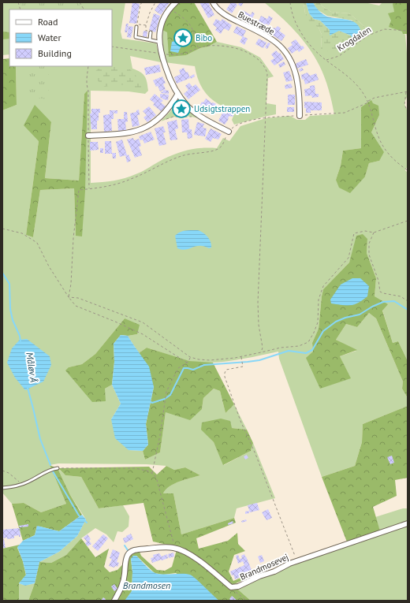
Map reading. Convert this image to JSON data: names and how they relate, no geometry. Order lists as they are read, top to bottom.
{
  "streets": {
    "street": ["Buestræde", "Brandmosevej"],
    "path": ["Krogdalen"]
  },
  "water": ["Måløv Å", "Brandmosen"],
  "places": {
    "place": ["Bibo", "Udsigtstrappen"]
  },
  "legend": ["Road", "Water", "Building"]
}
